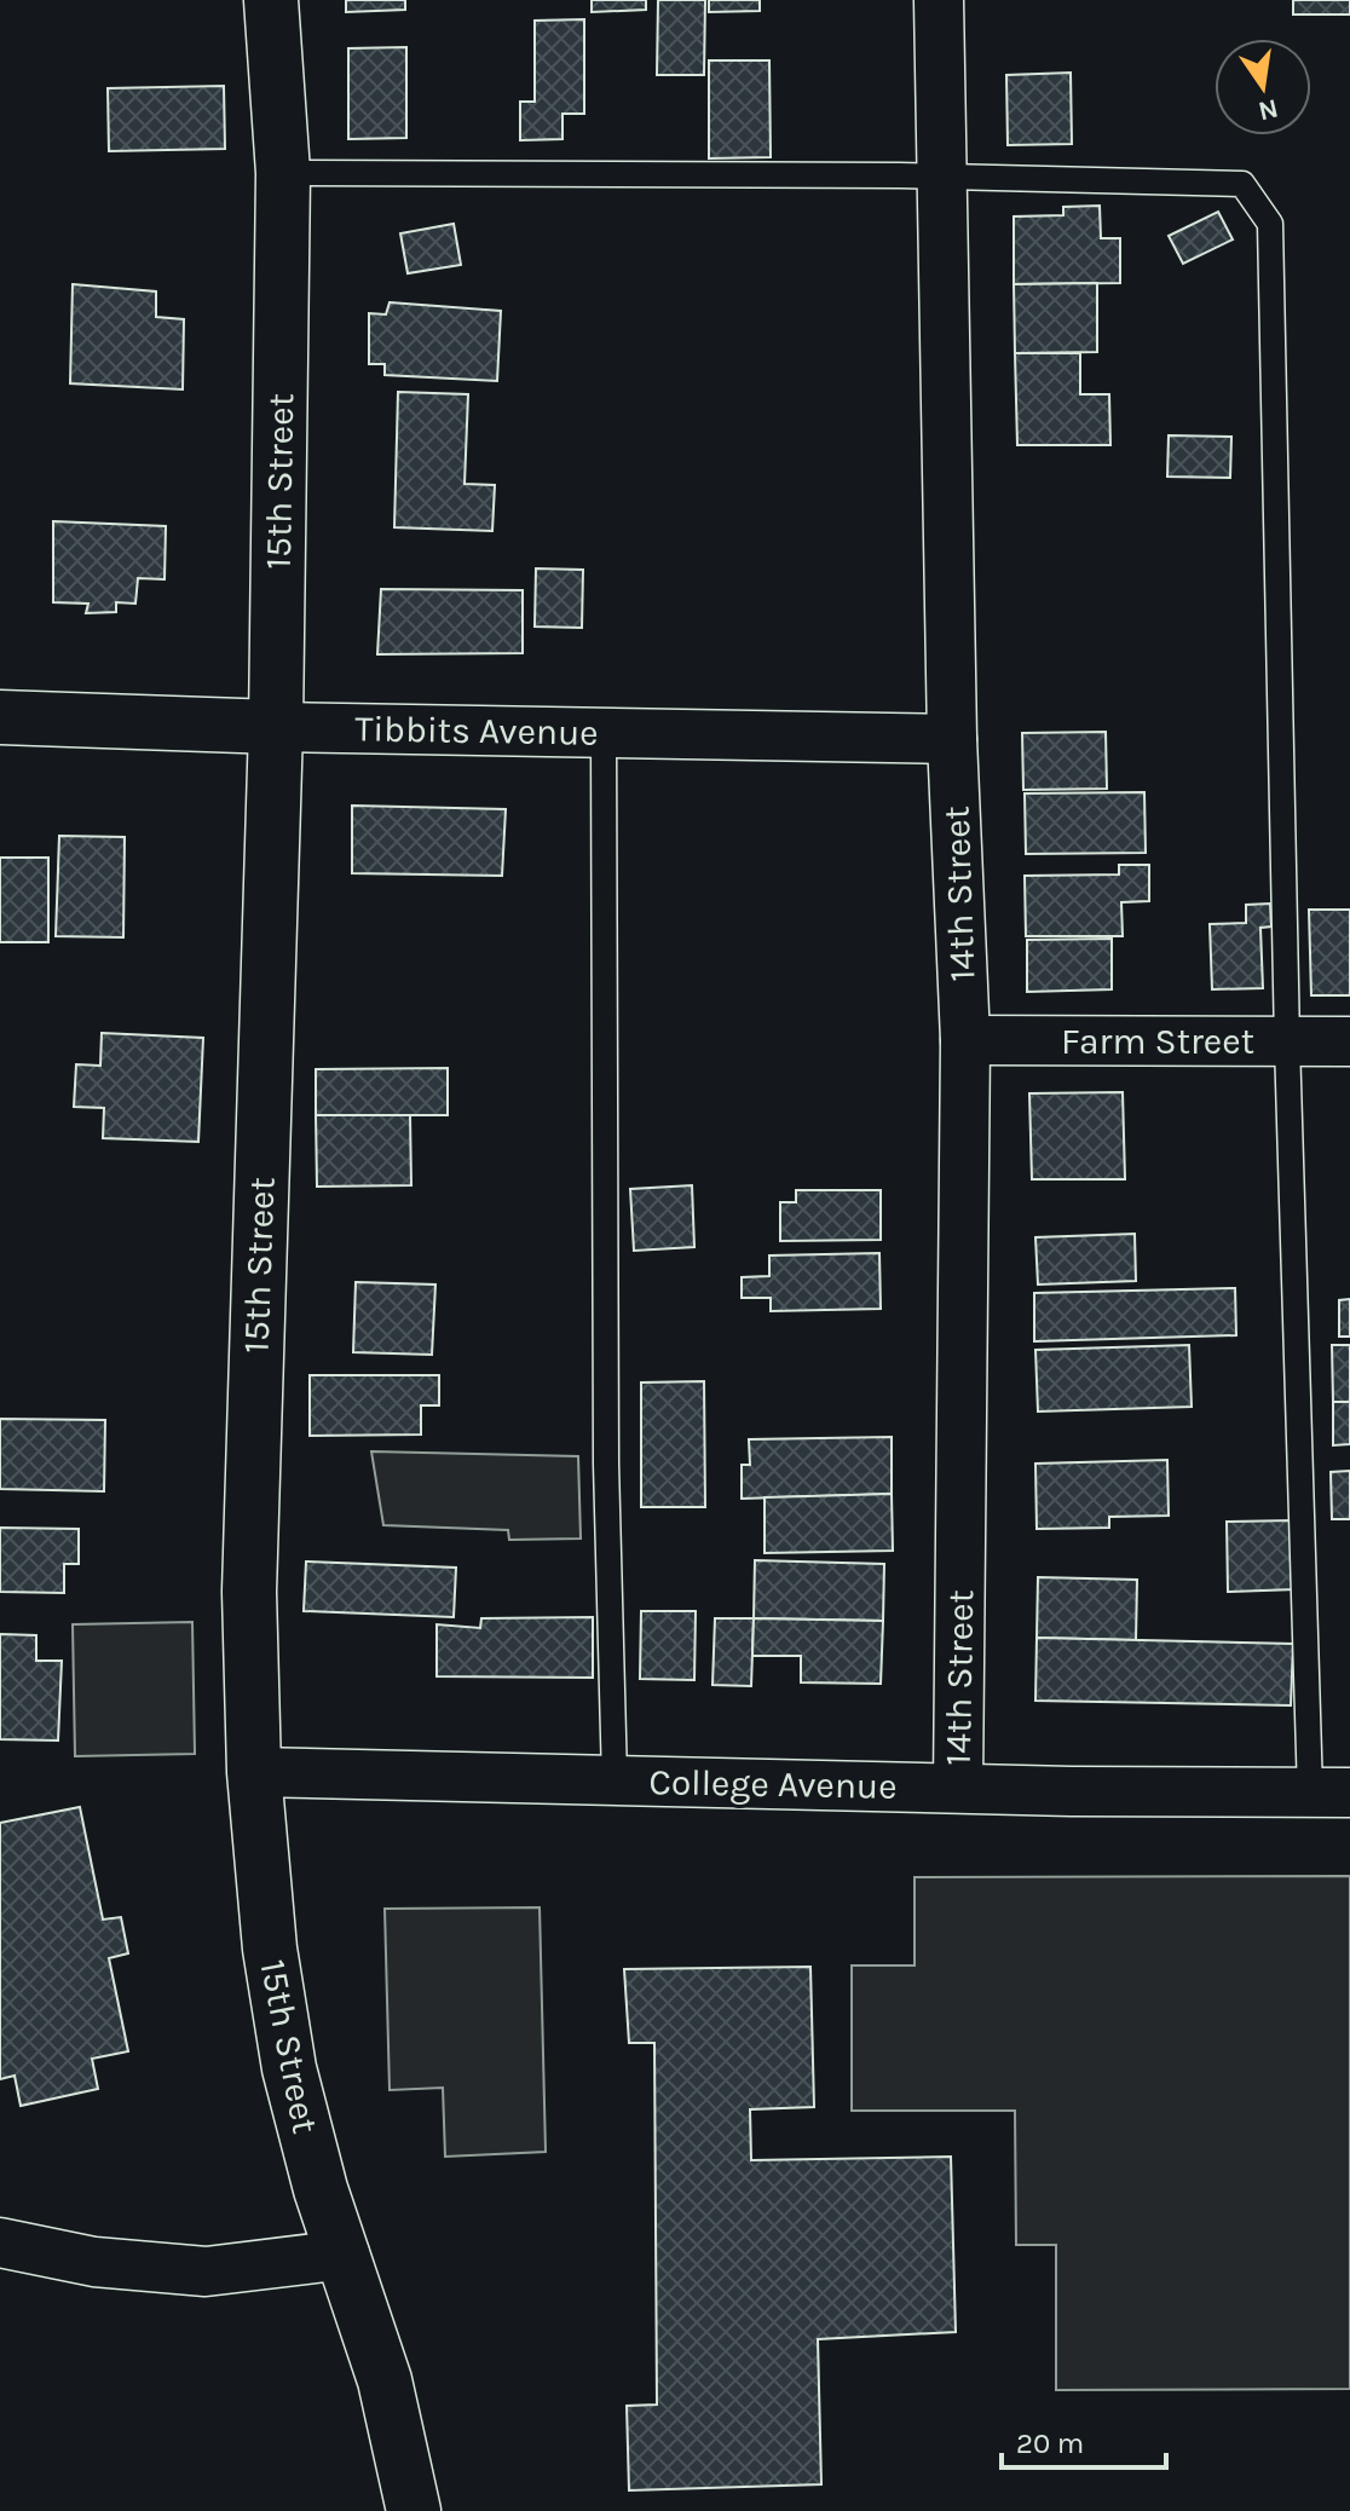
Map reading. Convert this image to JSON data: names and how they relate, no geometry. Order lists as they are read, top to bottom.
{
  "streets": {
    "street": [
      "15th Street",
      "Tibbits Avenue",
      "14th Street",
      "Farm Street",
      "College Avenue"
    ]
  },
  "crossings": [
    ["15th Street", "Tibbits Avenue"],
    ["15th Street", "College Avenue"],
    ["Tibbits Avenue", "14th Street"],
    ["14th Street", "Farm Street"],
    ["14th Street", "College Avenue"]
  ],
  "scale_bar": "20 m",
  "north": "bottom"
}
